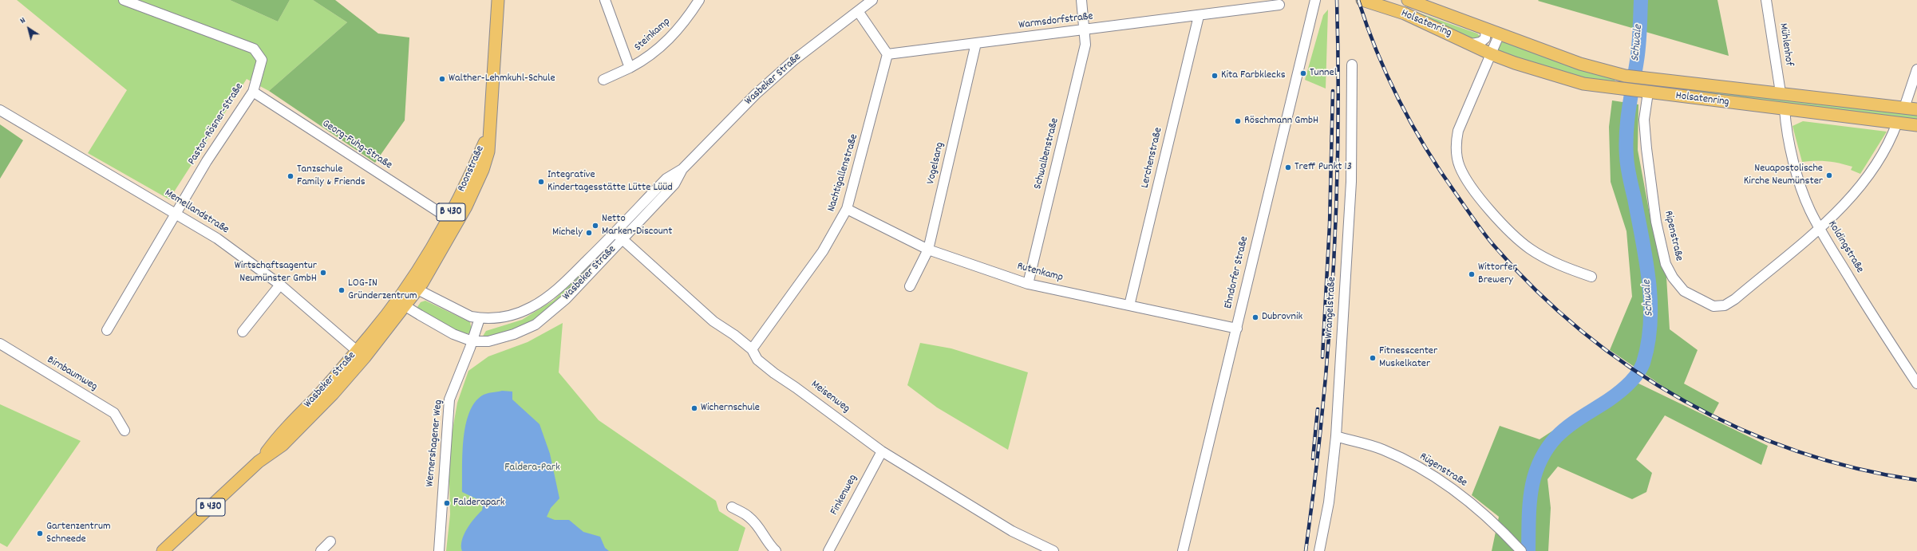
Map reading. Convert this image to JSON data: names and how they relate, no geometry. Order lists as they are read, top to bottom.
{
  "streets": {
    "main road": [
      "Holsatenring",
      "Wasbeker Straße",
      "Roonstraße",
      "B 430"
    ],
    "street": [
      "Warmsdorfstraße",
      "Steinkamp",
      "Mühlenhof",
      "Pastor-Rösner-Straße",
      "Georg-Fuhg-Straße",
      "Schwalbenstraße",
      "Lerchenstraße",
      "Vogelsang",
      "Nachtigallenstraße",
      "Memellandstraße",
      "Ripenstraße",
      "Koldingstraße",
      "Rutenkamp",
      "Ehndorfer Straße",
      "Wrangelstraße",
      "Birnbaumweg",
      "Meisenweg",
      "Wernershagener Weg",
      "Rügenstraße",
      "Finkenweg"
    ]
  },
  "crossings": [
    ["Warmsdorfstraße", "Schwalbenstraße"],
    ["Warmsdorfstraße", "Lerchenstraße"],
    ["Warmsdorfstraße", "Vogelsang"],
    ["Warmsdorfstraße", "Nachtigallenstraße"],
    ["Holsatenring", "Mühlenhof"],
    ["Holsatenring", "Ripenstraße"],
    ["Holsatenring", "Koldingstraße"],
    ["Wasbeker Straße", "Roonstraße"],
    ["Wasbeker Straße", "Memellandstraße"],
    ["Wasbeker Straße", "Meisenweg"],
    ["Wasbeker Straße", "Wernershagener Weg"],
    ["Pastor-Rösner-Straße", "Georg-Fuhg-Straße"],
    ["Pastor-Rösner-Straße", "Memellandstraße"],
    ["Georg-Fuhg-Straße", "Roonstraße"],
    ["Schwalbenstraße", "Rutenkamp"],
    ["Lerchenstraße", "Rutenkamp"],
    ["Vogelsang", "Rutenkamp"],
    ["Nachtigallenstraße", "Rutenkamp"],
    ["Nachtigallenstraße", "Meisenweg"],
    ["Ripenstraße", "Koldingstraße"],
    ["Rutenkamp", "Ehndorfer Straße"],
    ["Wrangelstraße", "Rügenstraße"],
    ["Meisenweg", "Finkenweg"]
  ],
  "water": ["Schwale"],
  "parks": ["Faldera-Park"],
  "places": [
    "Tunnel",
    "Kita Farbklecks",
    "Walther-Lehmkuhl-Schule",
    "Röschmann GmbH",
    "Treff Punkt 13",
    "Neuapostolische Kirche Neumünster",
    "Tanzschule Family & Friends",
    "Integrative Kindertagesstätte Lütte Lüüd",
    "Netto Marken-Discount",
    "Michely",
    "Wirtschaftsagentur Neumünster GmbH",
    "Wittorfer Brewery",
    "LOG-IN Gründerzentrum",
    "Dubrovnik",
    "Fitnesscenter Muskelkater",
    "Wichernschule",
    "Falderapark",
    "Gartenzentrum Schneede"
  ],
  "north": "top left"
}
